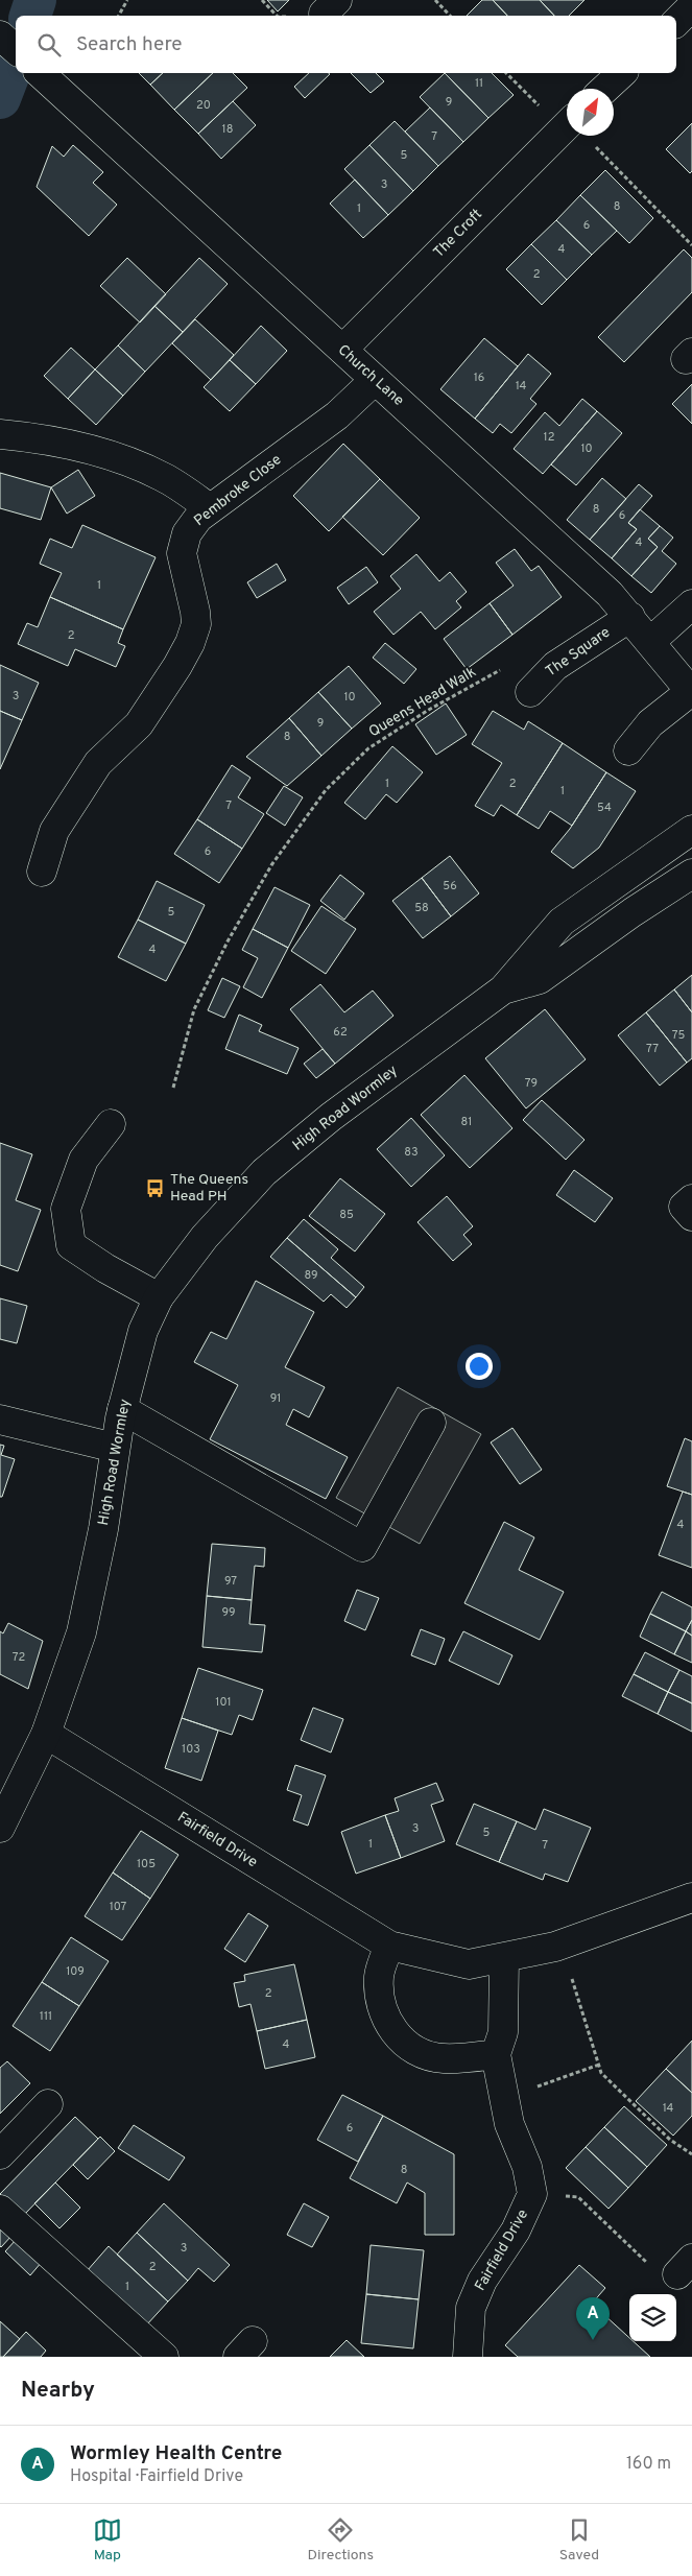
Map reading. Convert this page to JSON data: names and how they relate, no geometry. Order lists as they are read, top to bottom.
{
  "streets": {
    "street": [
      "The Croft",
      "Church Lane",
      "Pembroke Close",
      "The Square",
      "High Road Wormley",
      "Fairfield Drive"
    ],
    "path": ["Queens Head Walk"]
  },
  "crossings": [
    ["The Croft", "Church Lane"],
    ["Church Lane", "Pembroke Close"],
    ["Church Lane", "The Square"],
    ["High Road Wormley", "Fairfield Drive"]
  ],
  "places": {
    "bus stop": ["The Queens Head PH"]
  },
  "house_numbers": [
    "11",
    "9",
    "20",
    "18",
    "7",
    "5",
    "3",
    "8",
    "1",
    "6",
    "4",
    "2",
    "16",
    "14",
    "12",
    "10",
    "8",
    "6",
    "4",
    "1",
    "2",
    "3",
    "10",
    "9",
    "8",
    "1",
    "2",
    "1",
    "7",
    "54",
    "6",
    "56",
    "58",
    "5",
    "4",
    "62",
    "75",
    "77",
    "79",
    "81",
    "83",
    "85",
    "89",
    "91",
    "4",
    "97",
    "99",
    "72",
    "101",
    "103",
    "3",
    "5",
    "1",
    "7",
    "105",
    "107",
    "109",
    "2",
    "111",
    "4",
    "14",
    "6",
    "8",
    "3",
    "2",
    "1"
  ],
  "north": "top right",
  "page": {
    "search": "Search here",
    "pins": "A",
    "heading": "Nearby",
    "list": [
      {
        "mark": "A",
        "name": "Wormley Health Centre",
        "note": "Hospital · Fairfield Drive",
        "value": "160 m"
      }
    ],
    "nav": ["Map", "Directions", "Saved"]
  }
}
